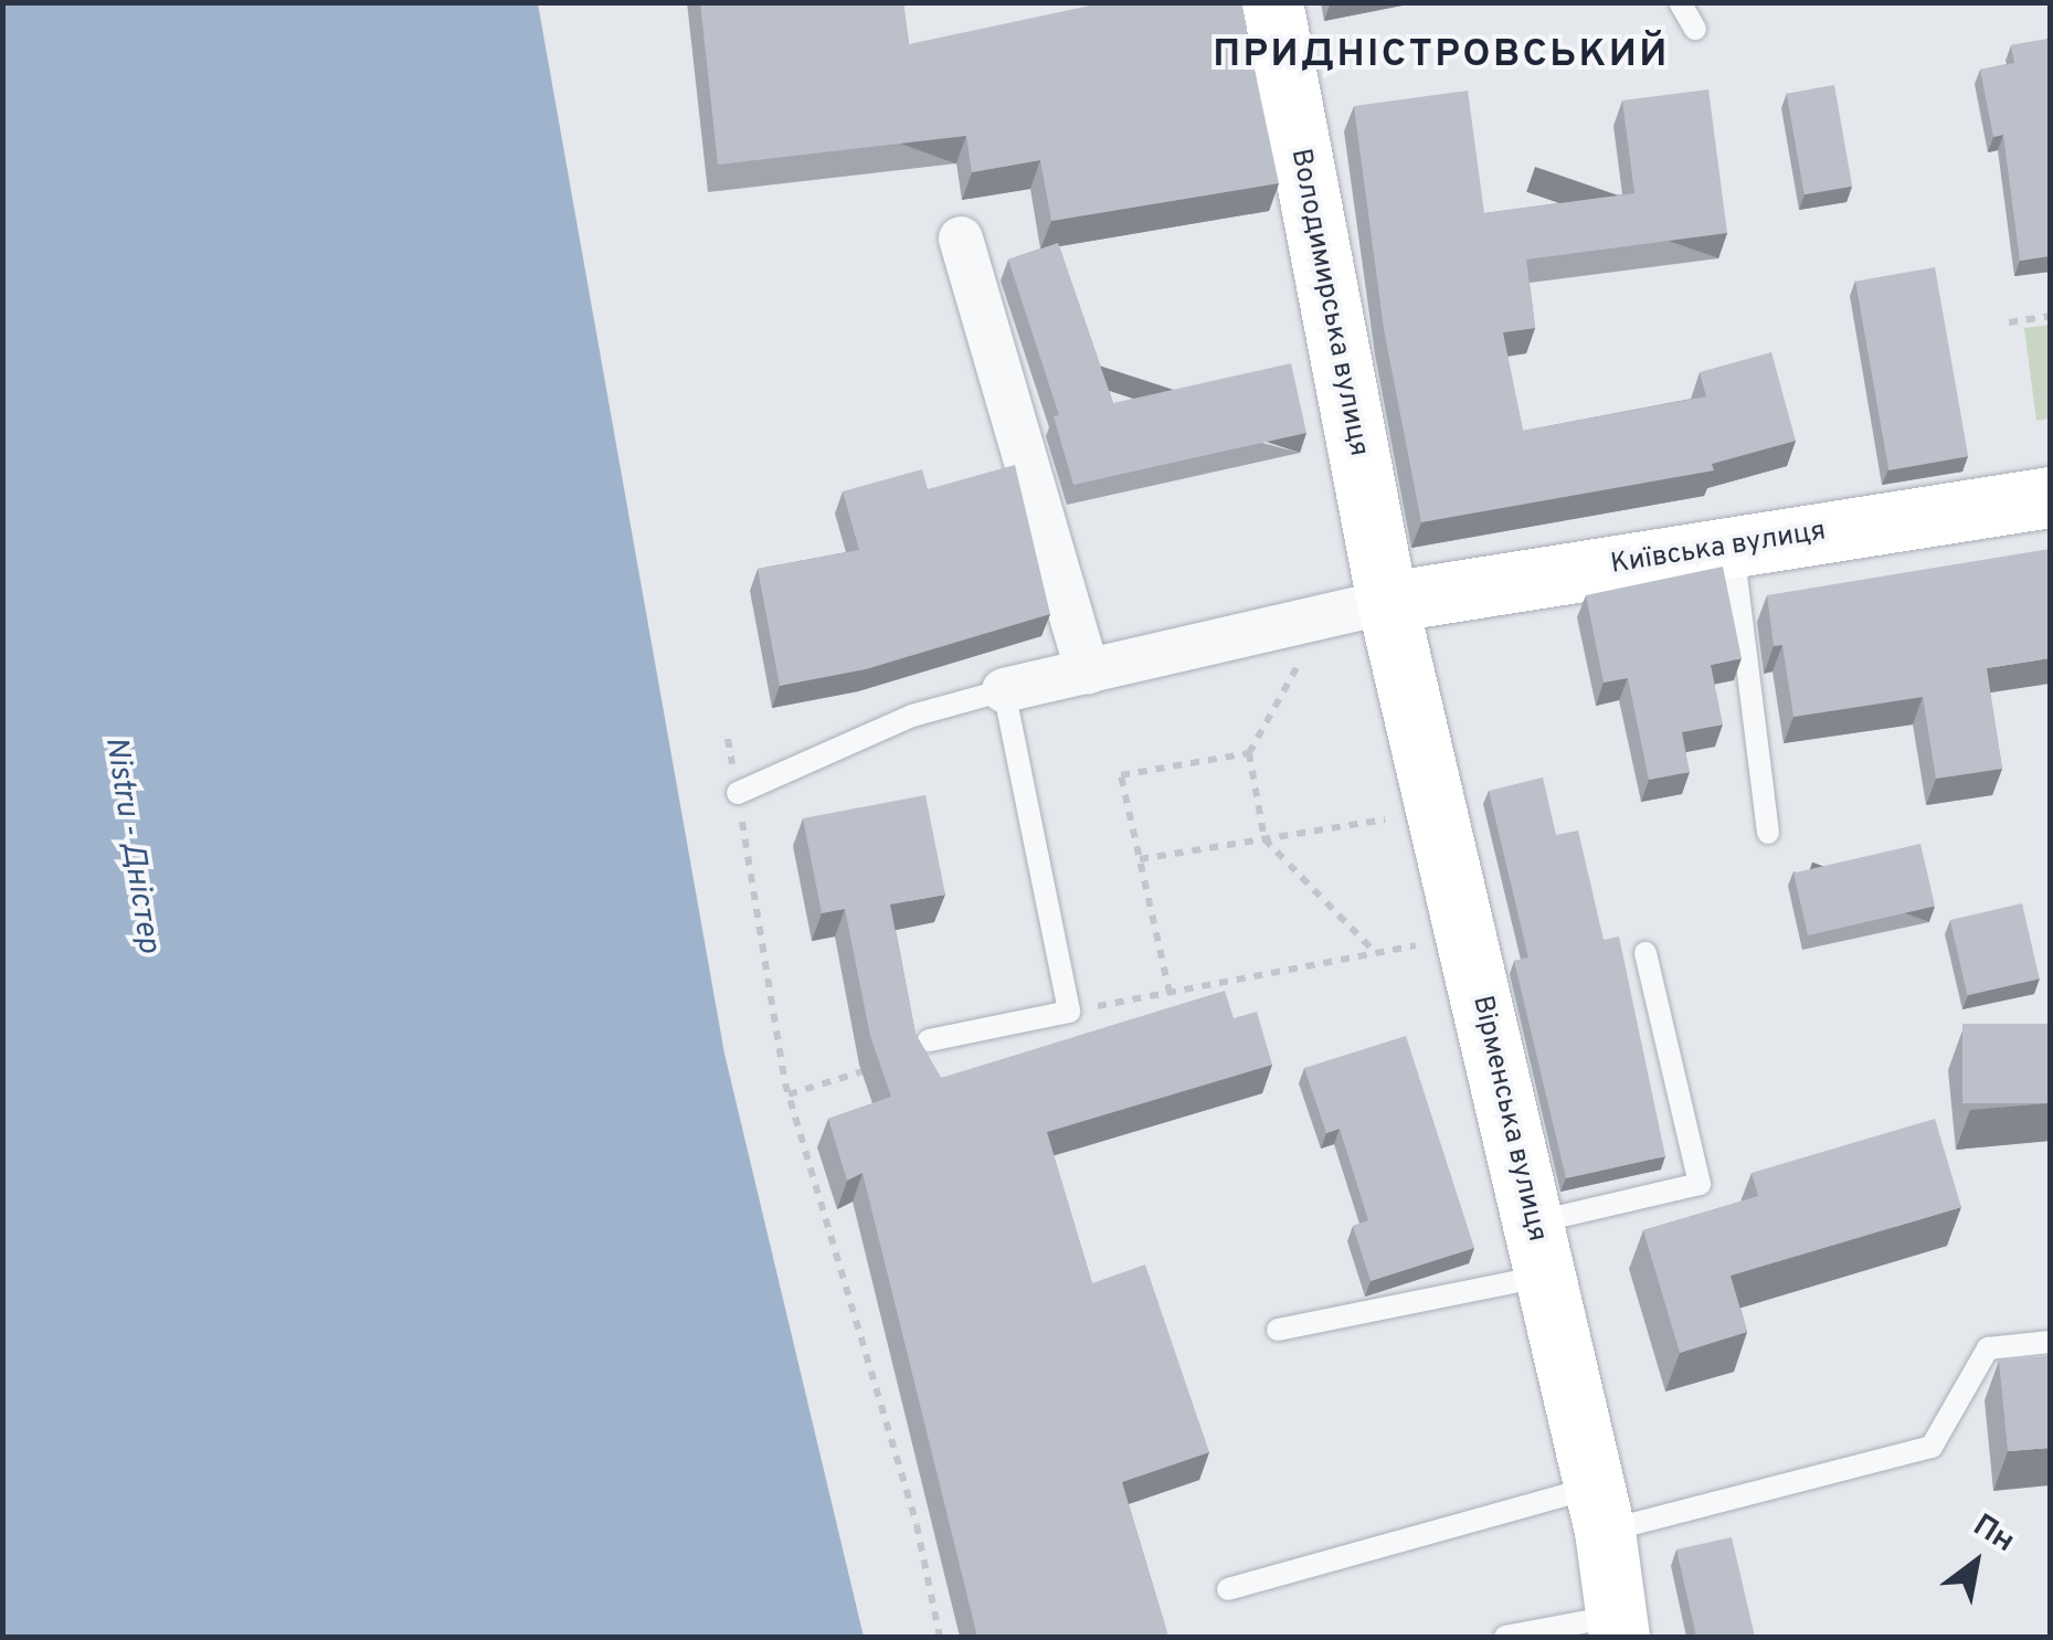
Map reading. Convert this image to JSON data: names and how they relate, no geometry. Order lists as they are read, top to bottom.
{
  "streets": {
    "main road": ["Володимирська вулиця", "Київська вулиця", "Вірменська вулиця"]
  },
  "crossings": [
    ["Володимирська вулиця", "Київська вулиця"],
    ["Володимирська вулиця", "Вірменська вулиця"],
    ["Київська вулиця", "Вірменська вулиця"]
  ],
  "districts": ["ПРИДНІСТРОВСЬКИЙ"],
  "water": ["Nistru - Дністер"],
  "north": "top right"
}
